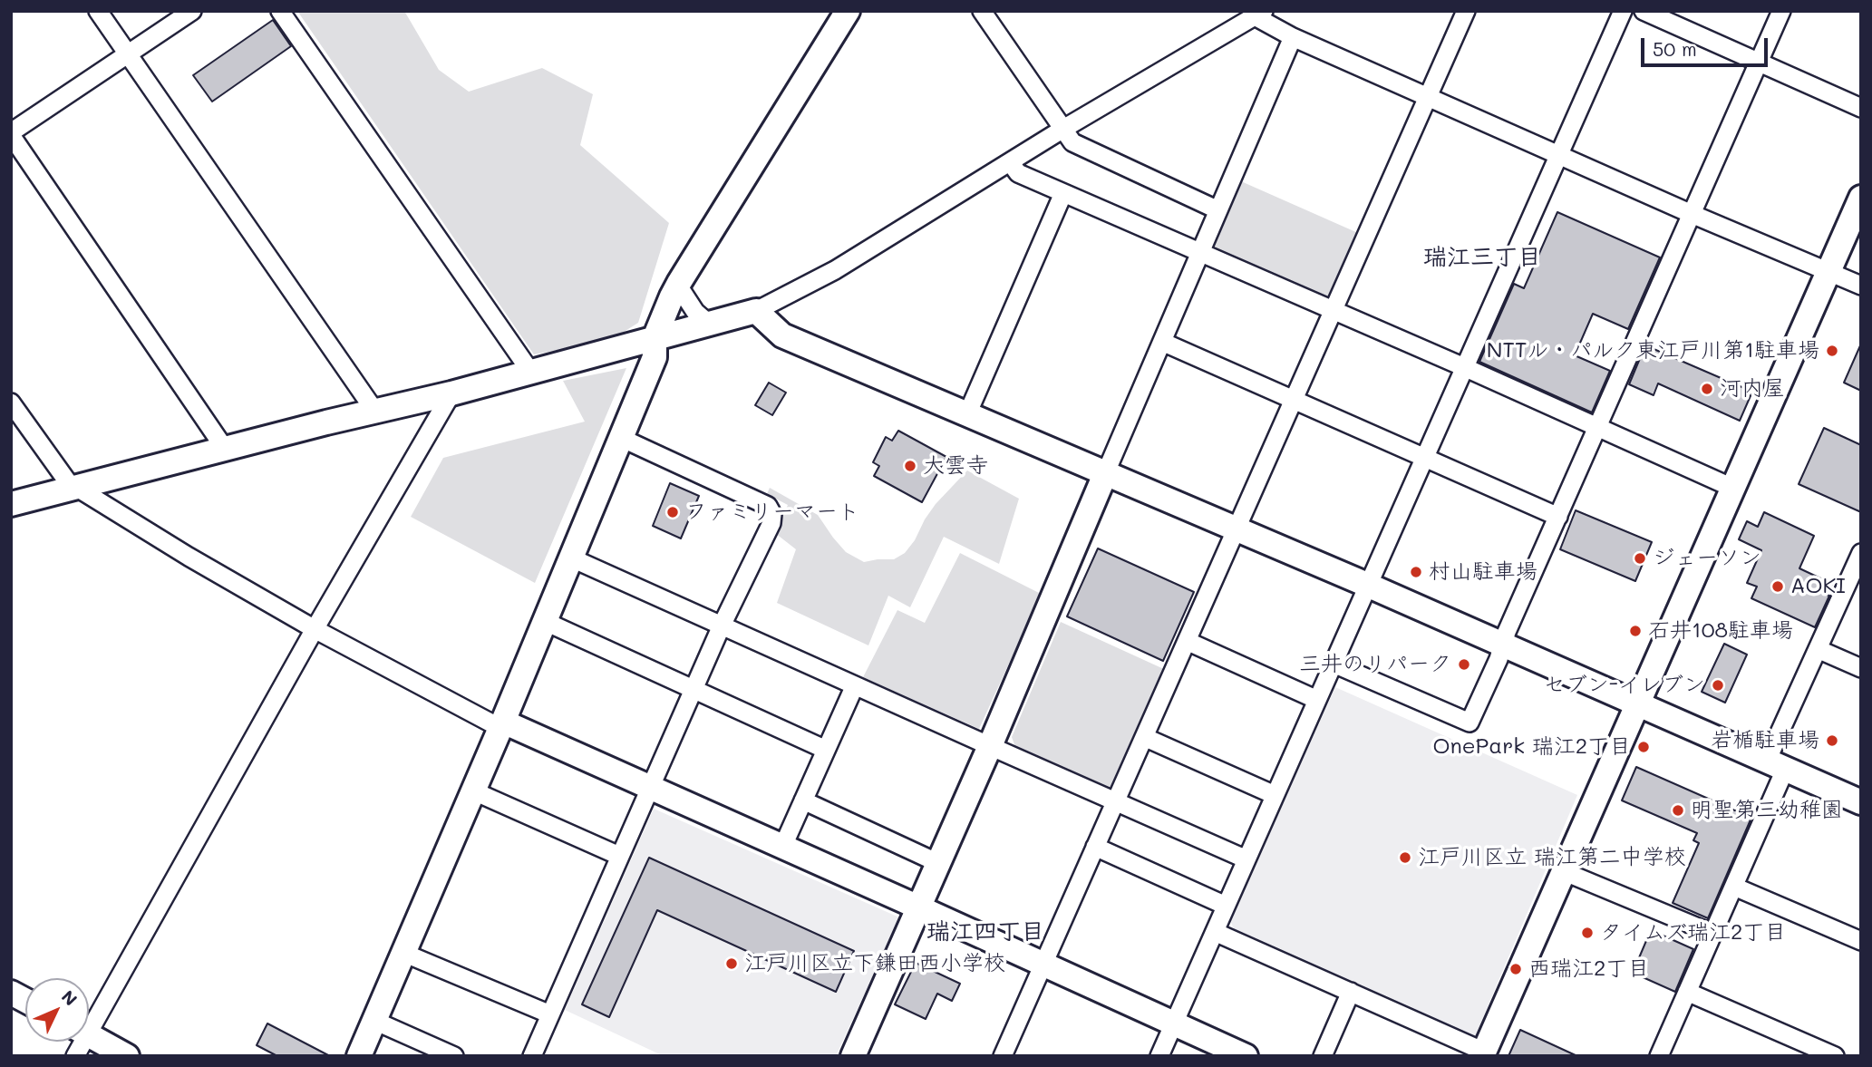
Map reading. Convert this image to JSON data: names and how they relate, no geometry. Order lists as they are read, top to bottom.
{
  "districts": ["瑞江三丁目", "瑞江四丁目"],
  "places": [
    "NTTル・パルク東江戸川第1駐車場",
    "河内屋",
    "大雲寺",
    "ファミリーマート",
    "ジェーソン",
    "村山駐車場",
    "AOKI",
    "石井108駐車場",
    "三井のリパーク",
    "セブン-イレブン",
    "岩楯駐車場",
    "OnePark 瑞江2丁目",
    "明聖第三幼稚園",
    "江戸川区立 瑞江第二中学校",
    "タイムズ瑞江2丁目",
    "江戸川区立下鎌田西小学校",
    "西瑞江2丁目"
  ],
  "scale_bar": "50 m",
  "north": "top right"
}
